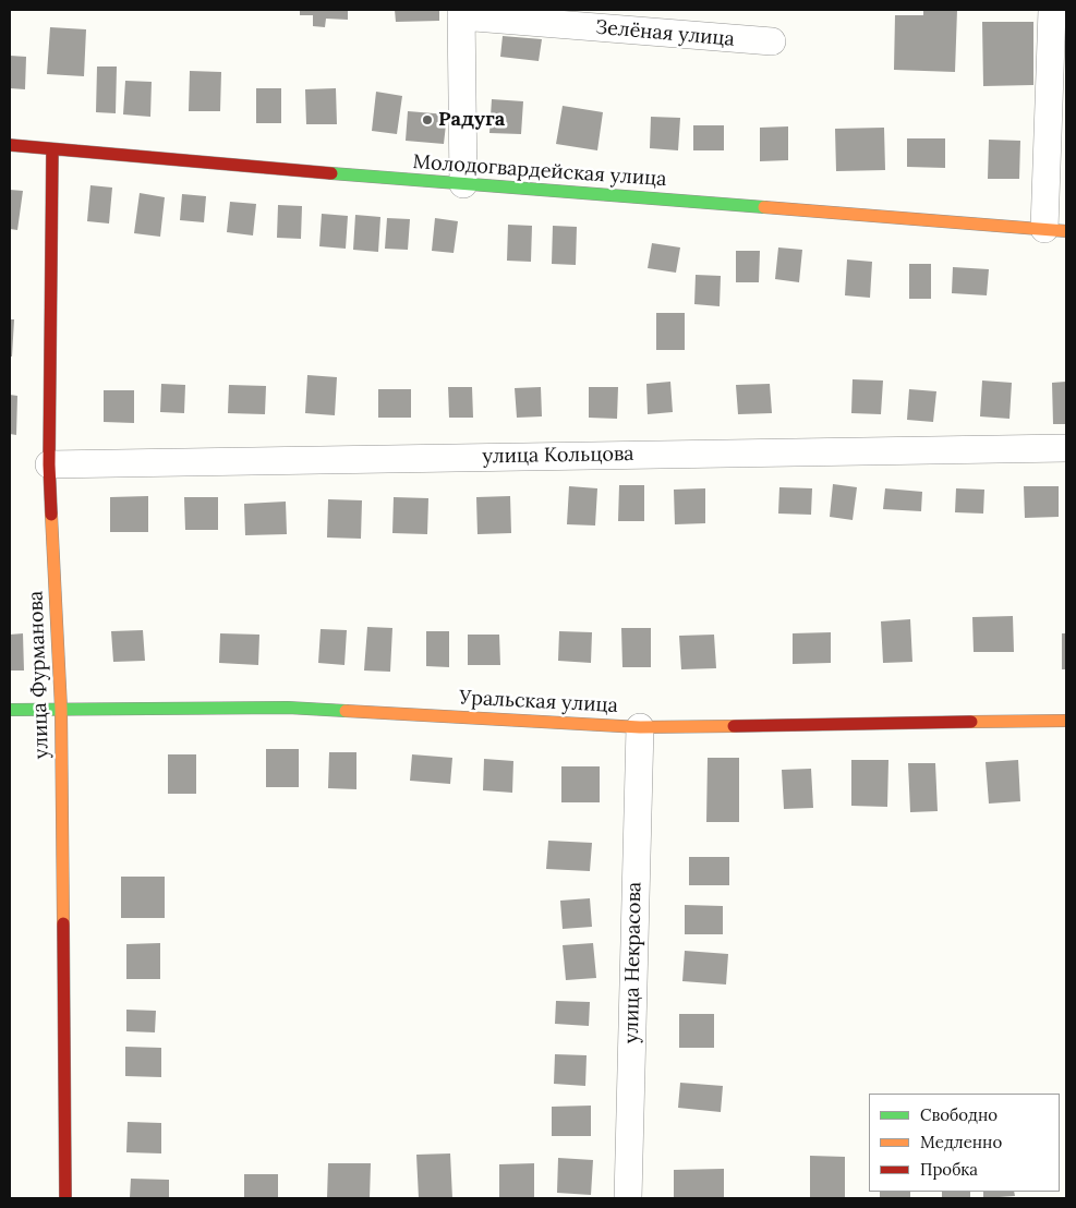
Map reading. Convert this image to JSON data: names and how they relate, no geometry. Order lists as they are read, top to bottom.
{
  "streets": {
    "street": [
      "Зелёная улица",
      "Молодогвардейская улица",
      "улица Кольцова",
      "улица Фурманова",
      "Уральская улица",
      "улица Некрасова"
    ]
  },
  "crossings": [
    ["Молодогвардейская улица", "улица Фурманова"],
    ["улица Кольцова", "улица Фурманова"],
    ["улица Фурманова", "Уральская улица"],
    ["Уральская улица", "улица Некрасова"]
  ],
  "places": ["Радуга"],
  "legend": ["Свободно", "Медленно", "Пробка"]
}
